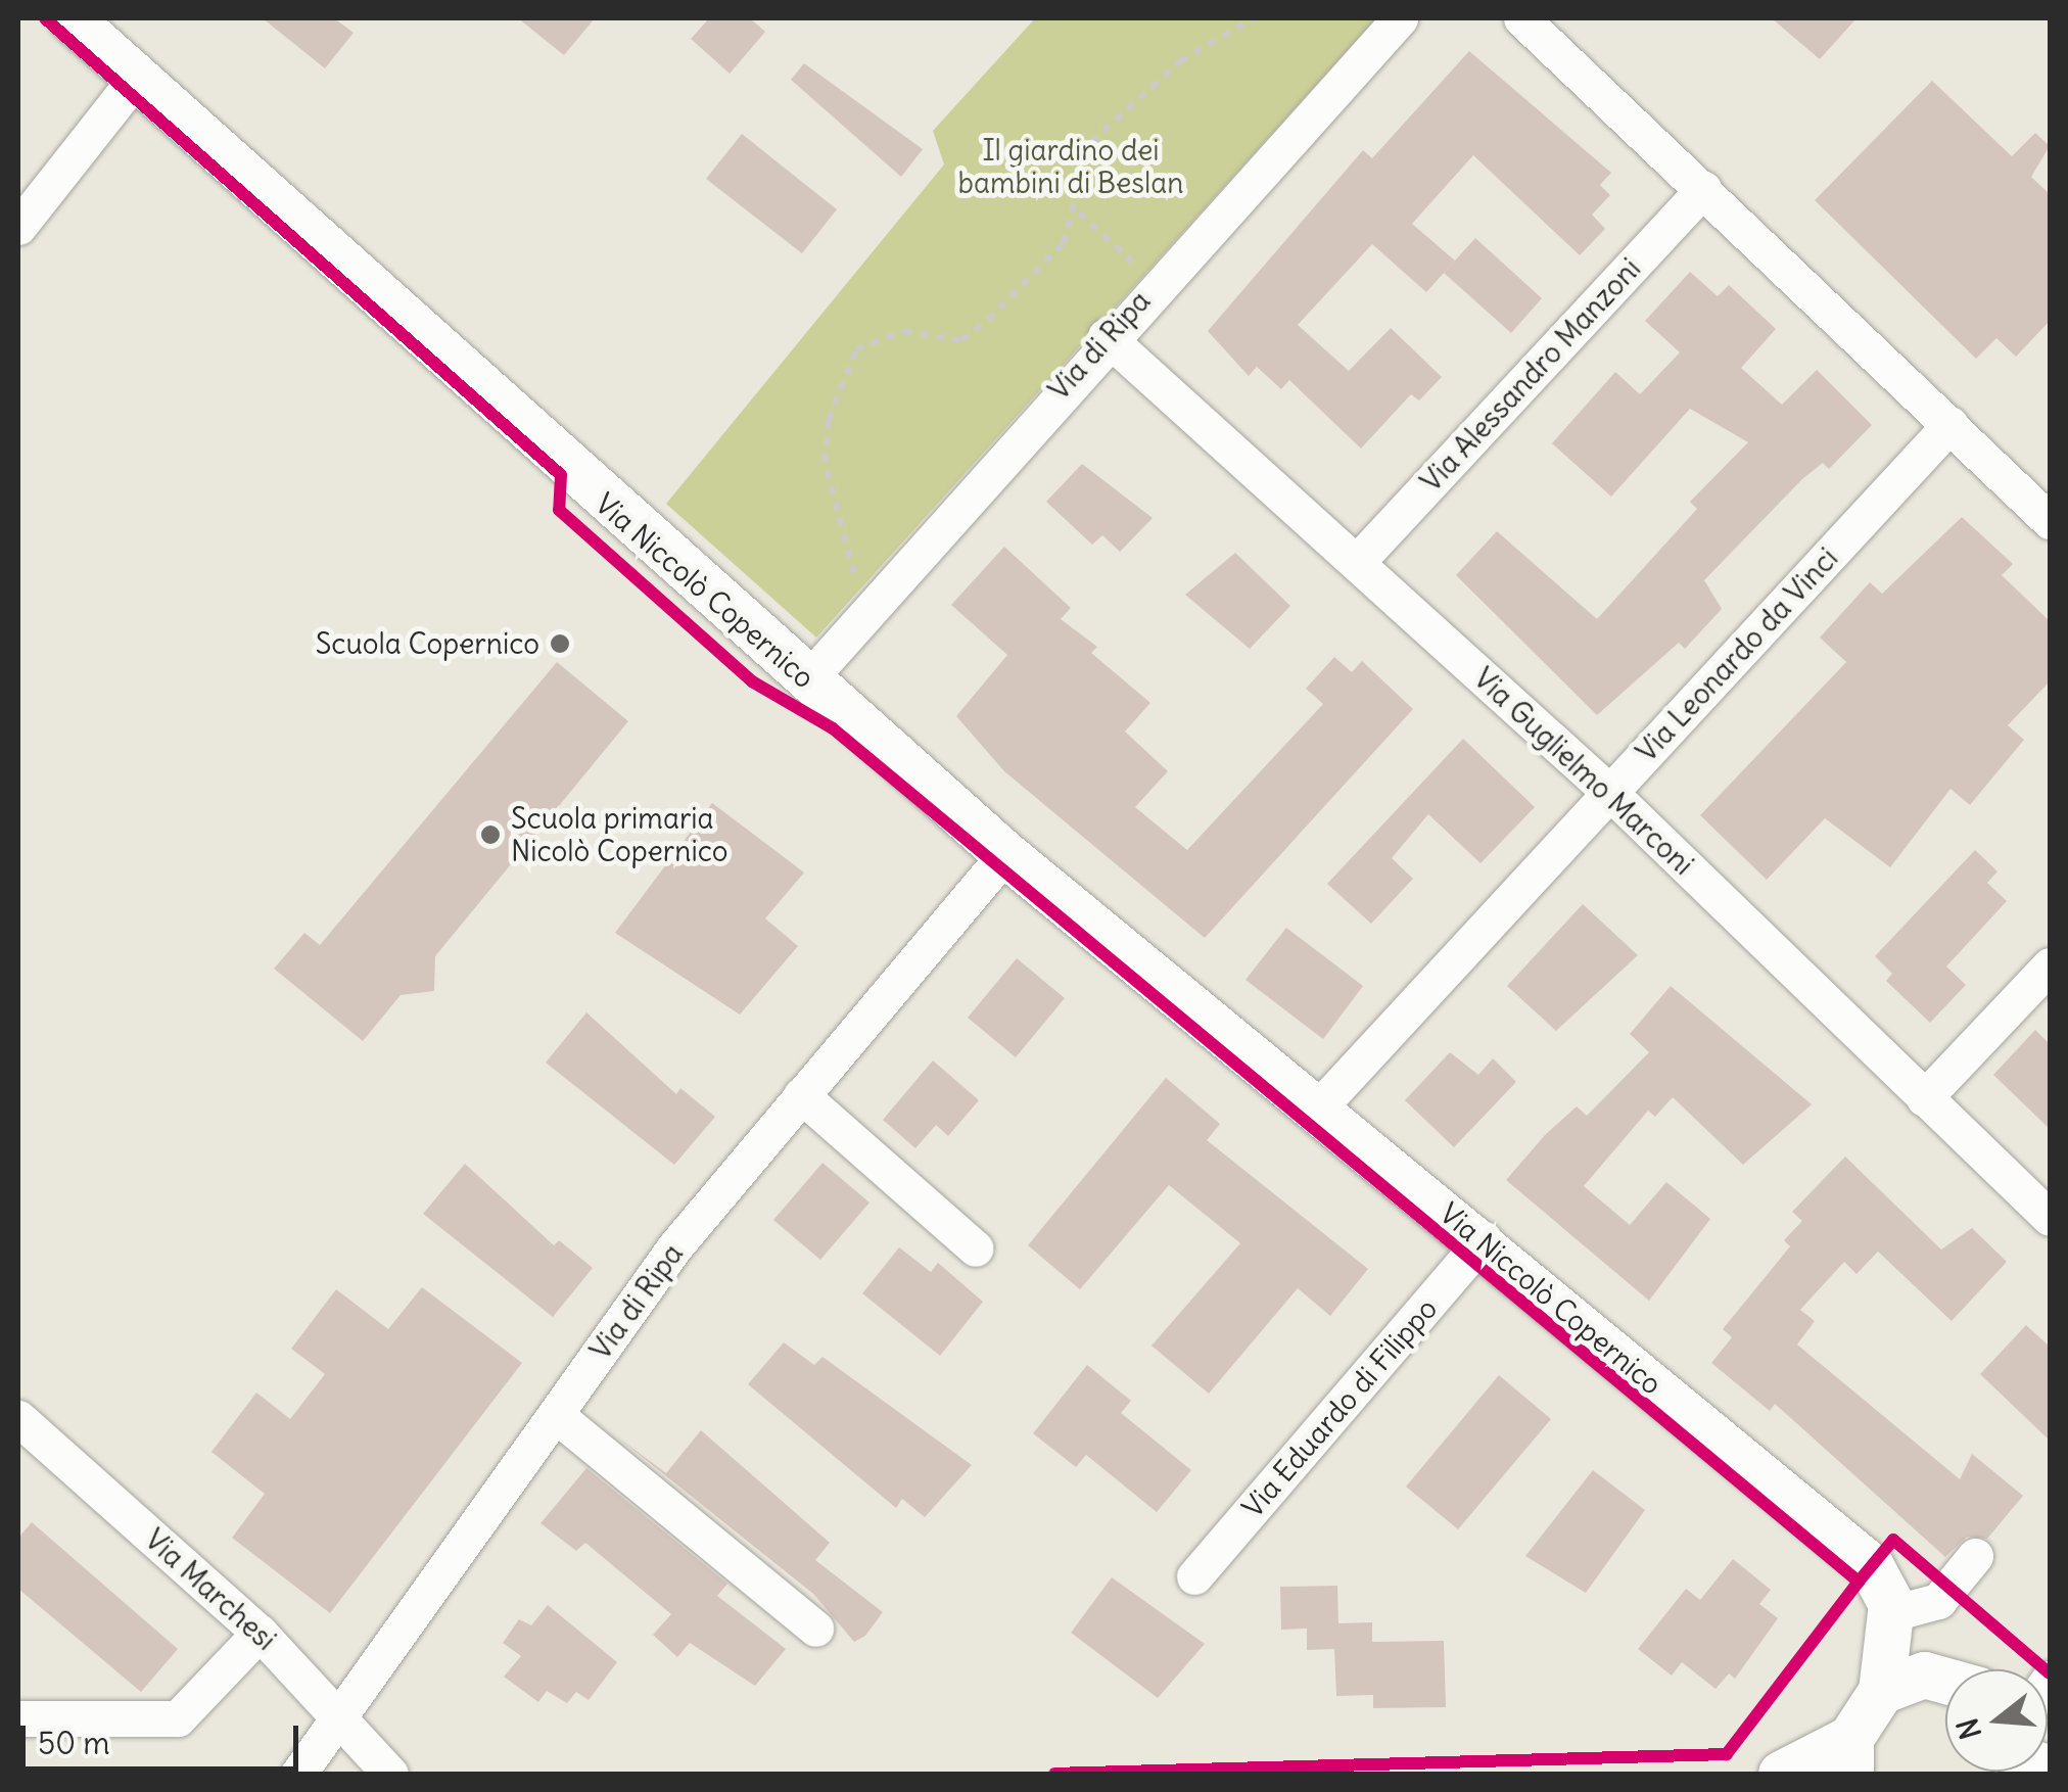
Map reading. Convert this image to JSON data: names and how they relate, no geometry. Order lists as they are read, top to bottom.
{
  "streets": {
    "main road": ["Via Niccolò Copernico"],
    "street": [
      "Via di Ripa",
      "Via Alessandro Manzoni",
      "Via Leonardo da Vinci",
      "Via Guglielmo Marconi",
      "Via Eduardo di Filippo",
      "Via Marchesi"
    ]
  },
  "crossings": [
    ["Via di Ripa", "Via Niccolò Copernico"],
    ["Via di Ripa", "Via Guglielmo Marconi"],
    ["Via di Ripa", "Via Marchesi"],
    ["Via Alessandro Manzoni", "Via Guglielmo Marconi"],
    ["Via Niccolò Copernico", "Via Leonardo da Vinci"],
    ["Via Niccolò Copernico", "Via Eduardo di Filippo"],
    ["Via Leonardo da Vinci", "Via Guglielmo Marconi"]
  ],
  "parks": ["Il giardino dei bambini di Beslan"],
  "places": ["Scuola Copernico", "Scuola primaria Nicolò Copernico"],
  "scale_bar": "50 m",
  "north": "left"
}
